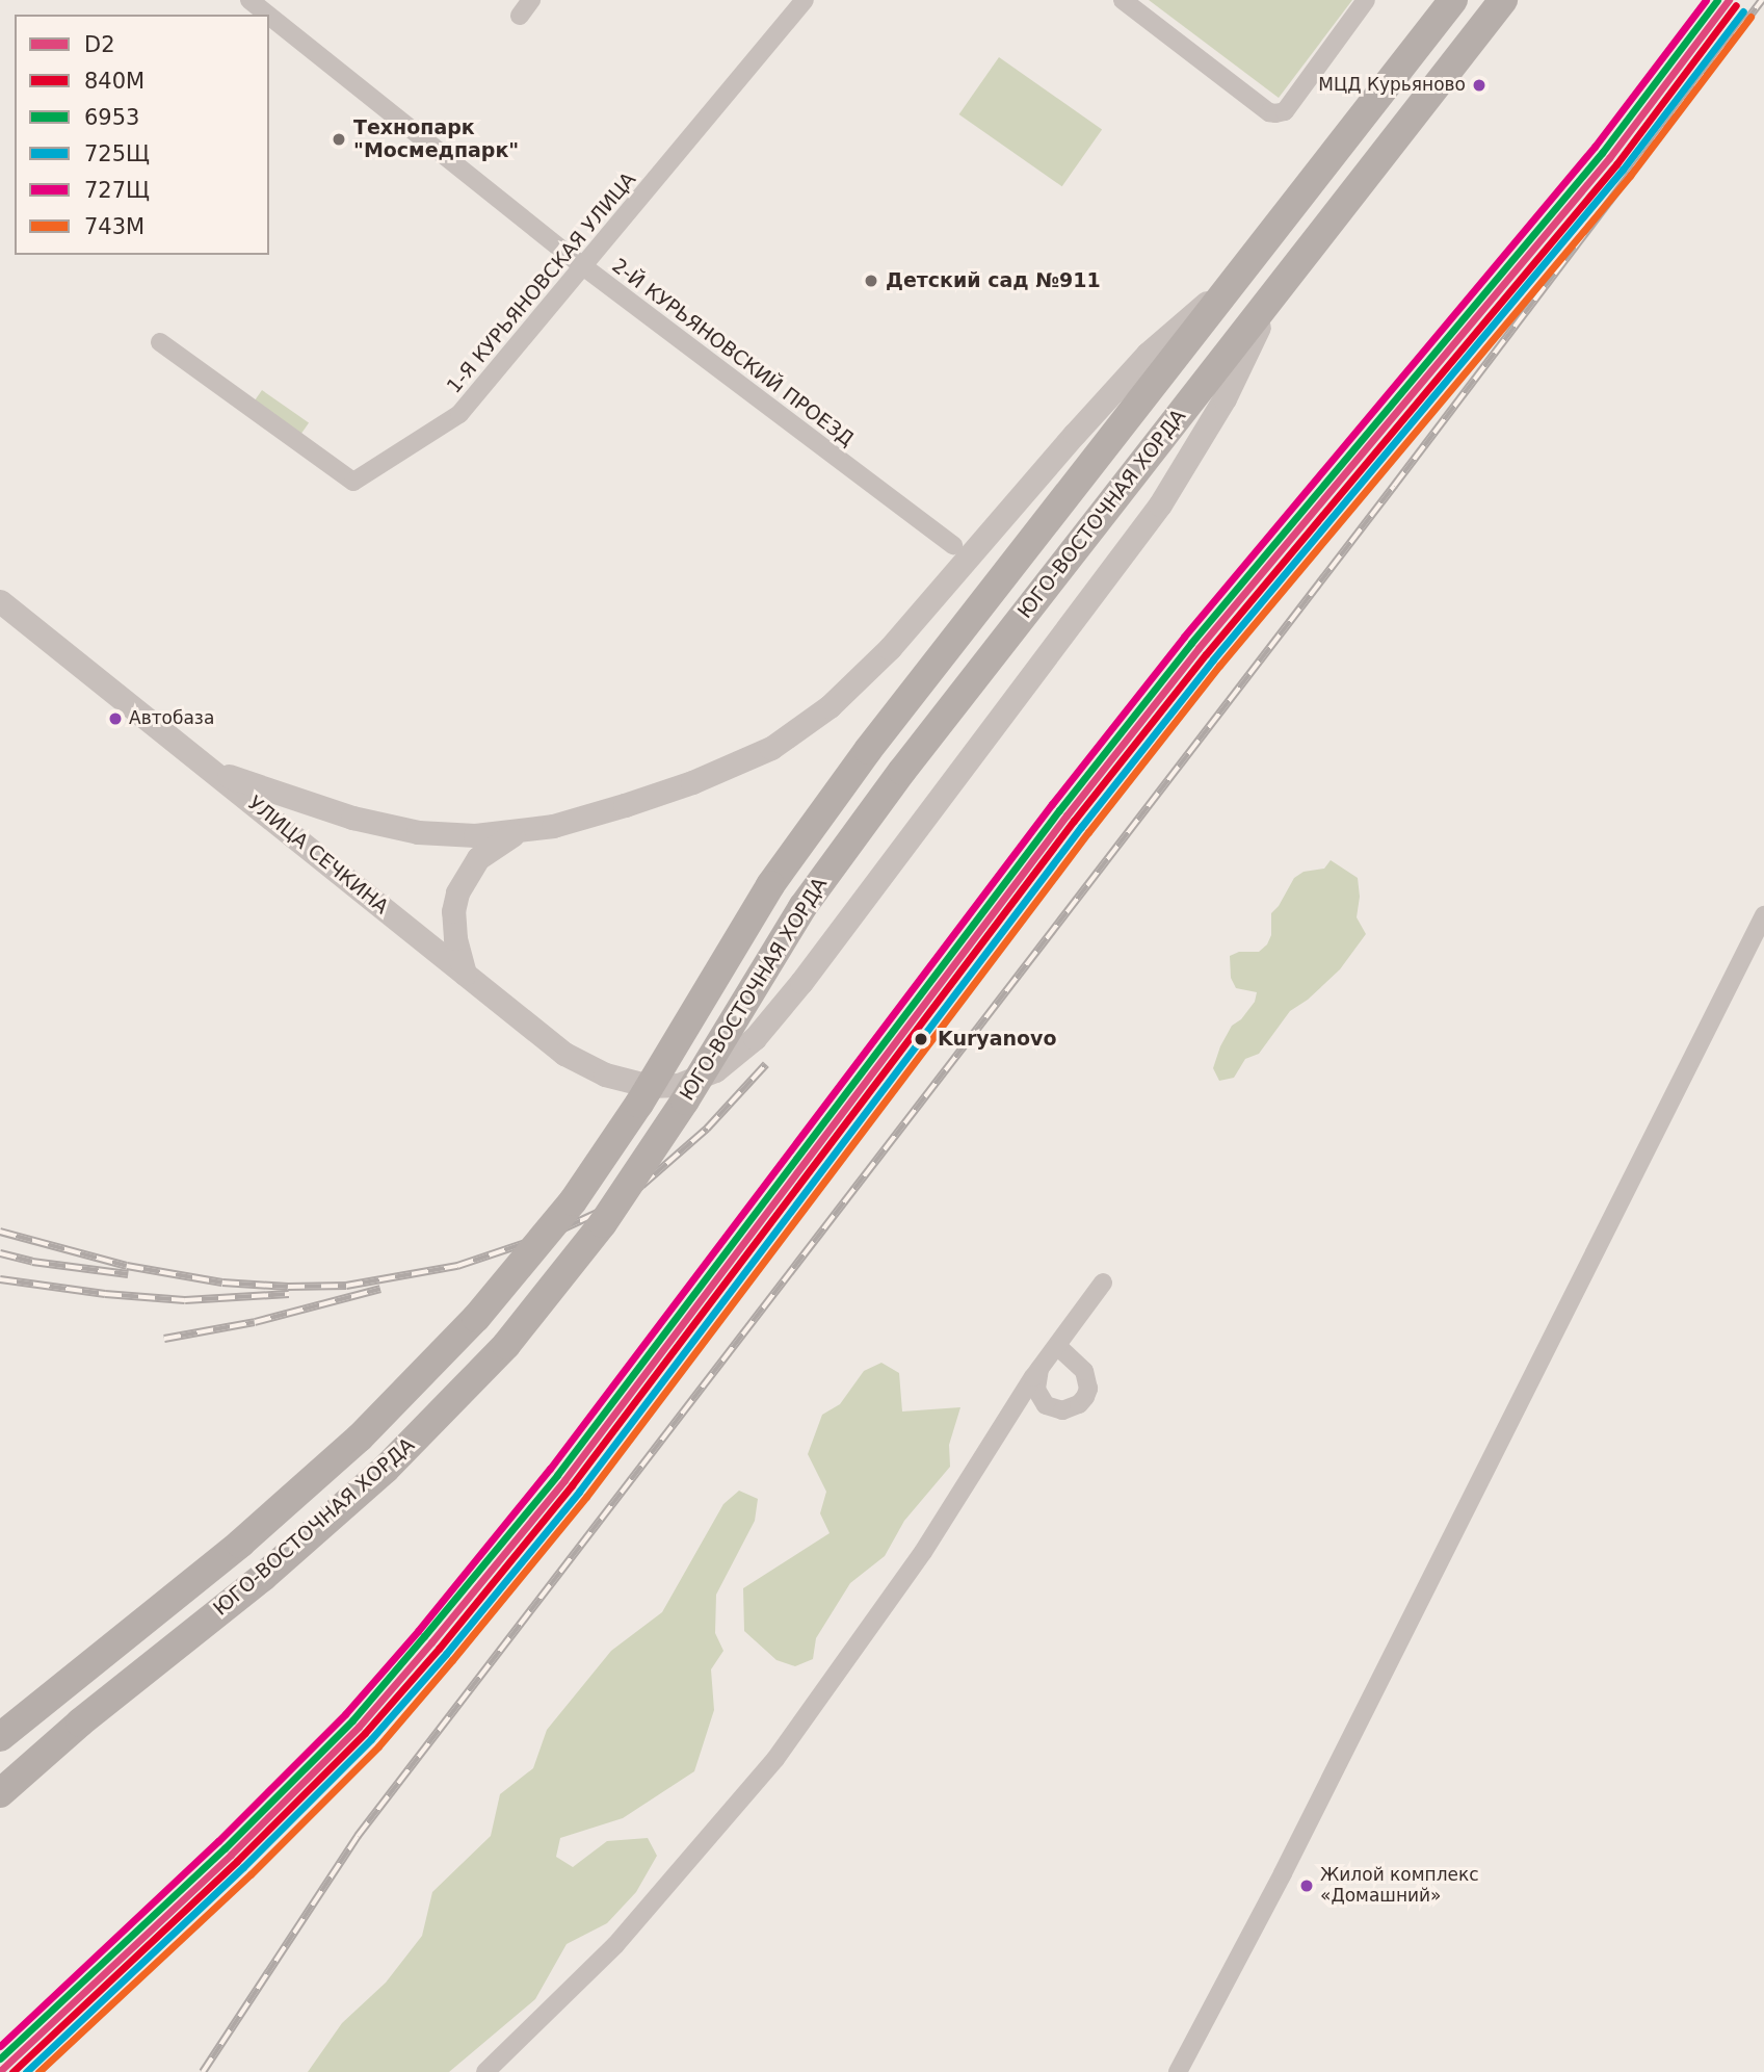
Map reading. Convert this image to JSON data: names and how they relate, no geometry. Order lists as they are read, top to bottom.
{
  "streets": {
    "main road": ["ЮГО-ВОСТОЧНАЯ ХОРДА"],
    "street": ["1-Я КУРЬЯНОВСКАЯ УЛИЦА", "2-Й КУРЬЯНОВСКИЙ ПРОЕЗД", "УЛИЦА СЕЧКИНА"]
  },
  "crossings": [
    ["1-Я КУРЬЯНОВСКАЯ УЛИЦА", "2-Й КУРЬЯНОВСКИЙ ПРОЕЗД"],
    ["ЮГО-ВОСТОЧНАЯ ХОРДА", "УЛИЦА СЕЧКИНА"]
  ],
  "places": [
    "МЦД Курьяново",
    "Технопарк \"Мосмедпарк\"",
    "Детский сад №911",
    "Автобаза",
    "Kuryanovo",
    "Жилой комплекс «Домашний»"
  ],
  "lines": [
    "transit line D2",
    "transit line 6953",
    "transit line 727Щ",
    "transit line 840М",
    "transit line 725Щ",
    "transit line 743М"
  ],
  "legend": [
    "D2",
    "840М",
    "6953",
    "725Щ",
    "727Щ",
    "743М"
  ]
}
